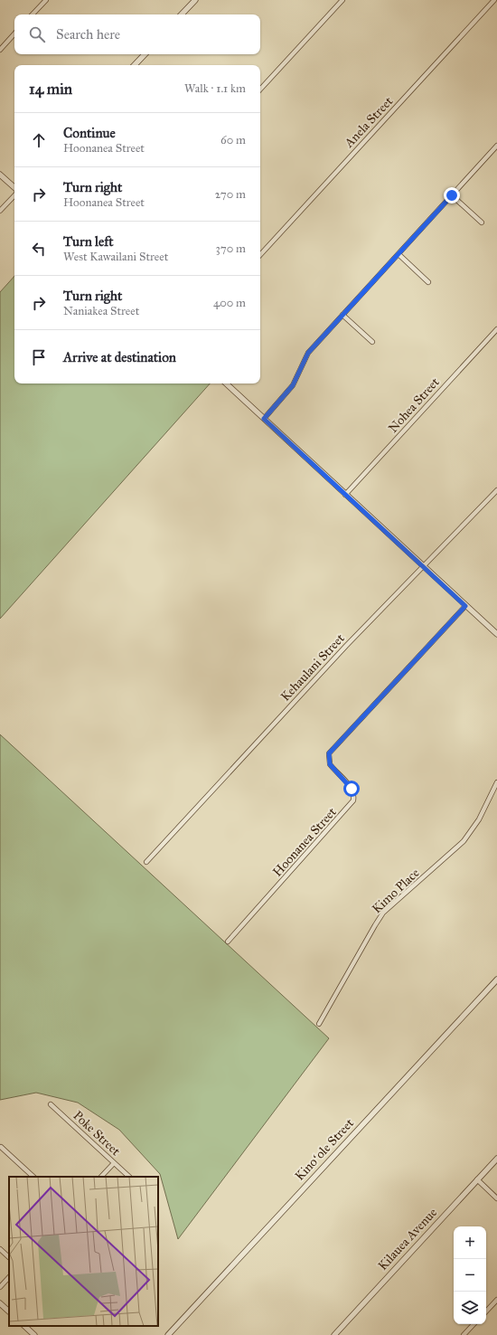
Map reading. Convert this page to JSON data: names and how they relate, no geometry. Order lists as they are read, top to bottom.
{
  "streets": {
    "street": [
      "Anela Street",
      "Nohea Street",
      "Kehaulani Street",
      "Hoonanea Street",
      "Kimo Place",
      "Poke Street",
      "Kinoʻole Street",
      "Kilauea Avenue"
    ]
  },
  "page": {
    "search": "Search here",
    "heading": ["14 min", "Walk · 1.1 km"],
    "list": [
      ["Continue", "Hoonanea Street", "60 m"],
      ["Turn right", "Hoonanea Street", "270 m"],
      ["Turn left", "West Kawailani Street", "370 m"],
      ["Turn right", "Naniakea Street", "400 m"],
      "Arrive at destination"
    ],
    "map_buttons": ["+", "−"]
  }
}
